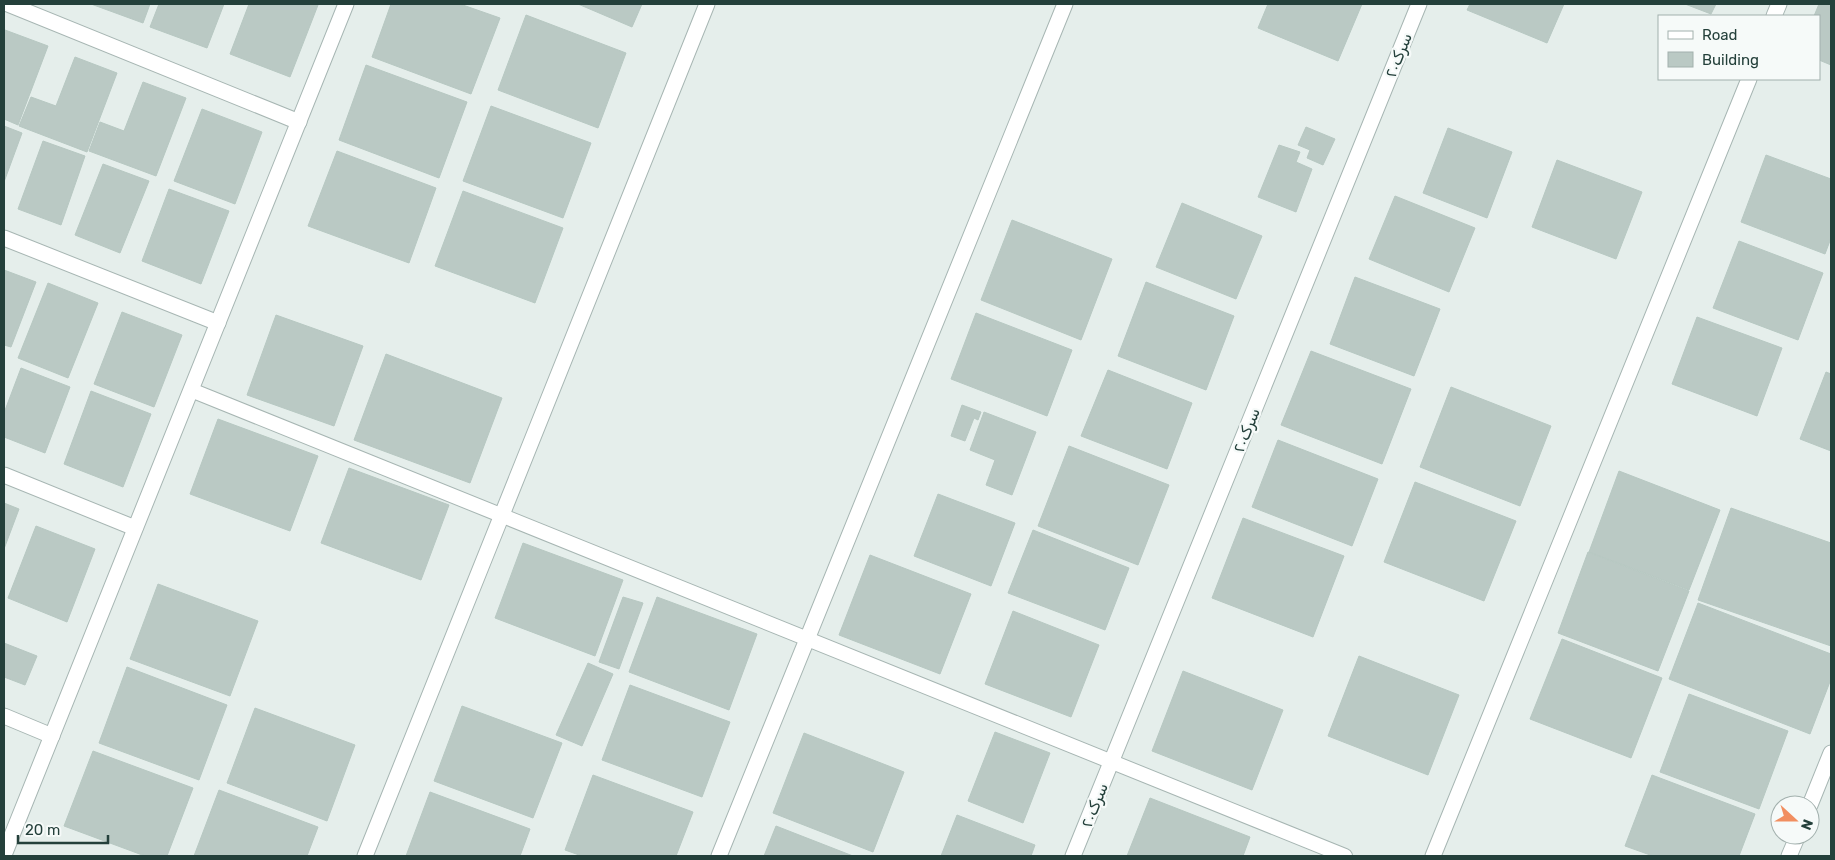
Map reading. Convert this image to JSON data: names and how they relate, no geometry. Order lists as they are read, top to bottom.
{
  "streets": {
    "street": ["سرک۲۰"]
  },
  "legend": ["Road", "Building"],
  "scale_bar": "20 m",
  "north": "right"
}
